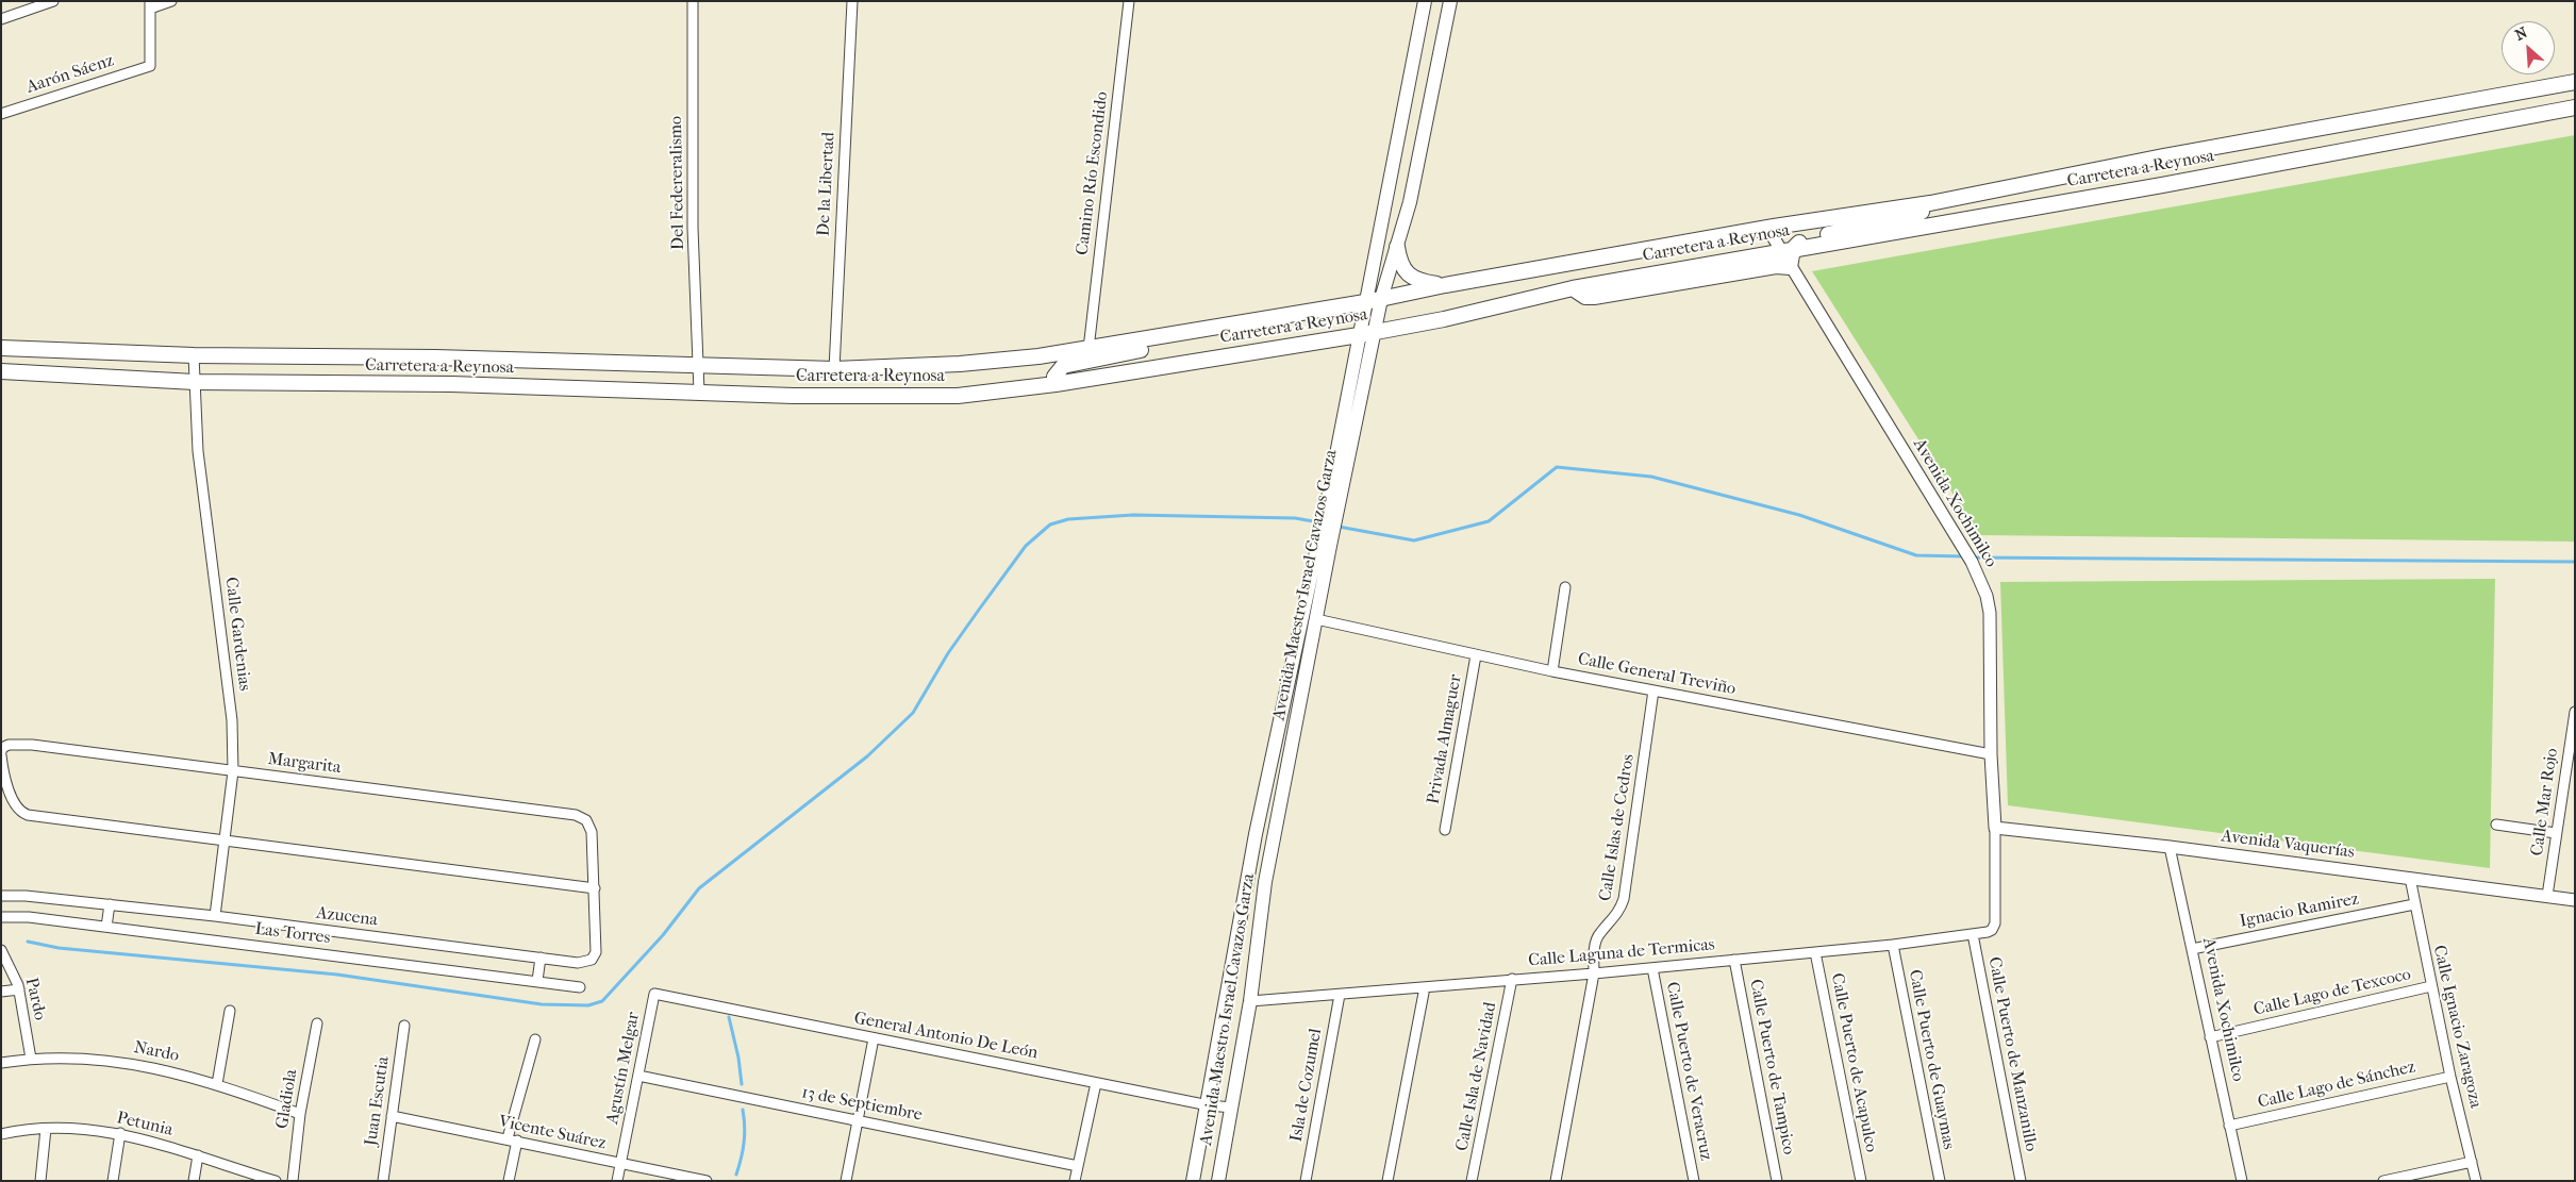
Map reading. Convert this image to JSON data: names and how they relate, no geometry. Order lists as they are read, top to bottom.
{
  "streets": {
    "main road": ["Carretera a Reynosa", "Avenida Maestro Israel Cavazos Garza"],
    "street": [
      "Aarón Sáenz",
      "Camino Río Escondido",
      "Del Federeralismo",
      "De la Libertad",
      "Avenida Xochimilco",
      "Calle Gardenias",
      "Calle General Treviño",
      "Privada Almaguer",
      "Margarita",
      "Calle Mar Rojo",
      "Calle Islas de Cedros",
      "Avenida Vaquerías",
      "Ignacio Ramirez",
      "Azucena",
      "Las Torres",
      "Calle Laguna de Termicas",
      "Calle Lago de Texcoco",
      "Pardo",
      "Calle Ignacio Zaragoza",
      "General Antonio De León",
      "Nardo",
      "Calle Puerto de Manzanillo",
      "Calle Puerto de Guaymas",
      "Calle Puerto de Acapulco",
      "Calle Puerto de Tampico",
      "Agustín Melgar",
      "Calle Puerto de Veracruz",
      "Calle Isla de Navidad",
      "Isla de Cozumel",
      "Calle Lago de Sánchez",
      "Gladiola",
      "Juan Escutia",
      "13 de Septiembre",
      "Petunia",
      "Vicente Suárez"
    ]
  },
  "crossings": [
    ["Carretera a Reynosa", "Camino Río Escondido"],
    ["Carretera a Reynosa", "Del Federeralismo"],
    ["Carretera a Reynosa", "De la Libertad"],
    ["Carretera a Reynosa", "Avenida Maestro Israel Cavazos Garza"],
    ["Carretera a Reynosa", "Calle Gardenias"],
    ["Avenida Xochimilco", "Calle General Treviño"],
    ["Avenida Xochimilco", "Avenida Vaquerías"],
    ["Avenida Xochimilco", "Ignacio Ramirez"],
    ["Avenida Xochimilco", "Calle Laguna de Termicas"],
    ["Avenida Xochimilco", "Calle Lago de Texcoco"],
    ["Avenida Xochimilco", "Calle Lago de Sánchez"],
    ["Avenida Maestro Israel Cavazos Garza", "Calle General Treviño"],
    ["Avenida Maestro Israel Cavazos Garza", "Calle Laguna de Termicas"],
    ["Avenida Maestro Israel Cavazos Garza", "General Antonio De León"],
    ["Calle Gardenias", "Margarita"],
    ["Calle Gardenias", "Azucena"],
    ["Calle General Treviño", "Privada Almaguer"],
    ["Calle General Treviño", "Calle Islas de Cedros"],
    ["Margarita", "Azucena"],
    ["Calle Mar Rojo", "Avenida Vaquerías"],
    ["Calle Islas de Cedros", "Calle Laguna de Termicas"],
    ["Avenida Vaquerías", "Calle Ignacio Zaragoza"],
    ["Ignacio Ramirez", "Calle Ignacio Zaragoza"],
    ["Calle Laguna de Termicas", "Calle Puerto de Manzanillo"],
    ["Calle Laguna de Termicas", "Calle Puerto de Guaymas"],
    ["Calle Laguna de Termicas", "Calle Puerto de Acapulco"],
    ["Calle Laguna de Termicas", "Calle Puerto de Tampico"],
    ["Calle Laguna de Termicas", "Calle Puerto de Veracruz"],
    ["Calle Laguna de Termicas", "Calle Isla de Navidad"],
    ["Calle Laguna de Termicas", "Isla de Cozumel"],
    ["Calle Lago de Texcoco", "Calle Ignacio Zaragoza"],
    ["Pardo", "Nardo"],
    ["Calle Ignacio Zaragoza", "Calle Lago de Sánchez"],
    ["General Antonio De León", "Agustín Melgar"],
    ["Nardo", "Gladiola"],
    ["Agustín Melgar", "13 de Septiembre"],
    ["Agustín Melgar", "Vicente Suárez"],
    ["Juan Escutia", "Vicente Suárez"]
  ],
  "north": "top left"
}
